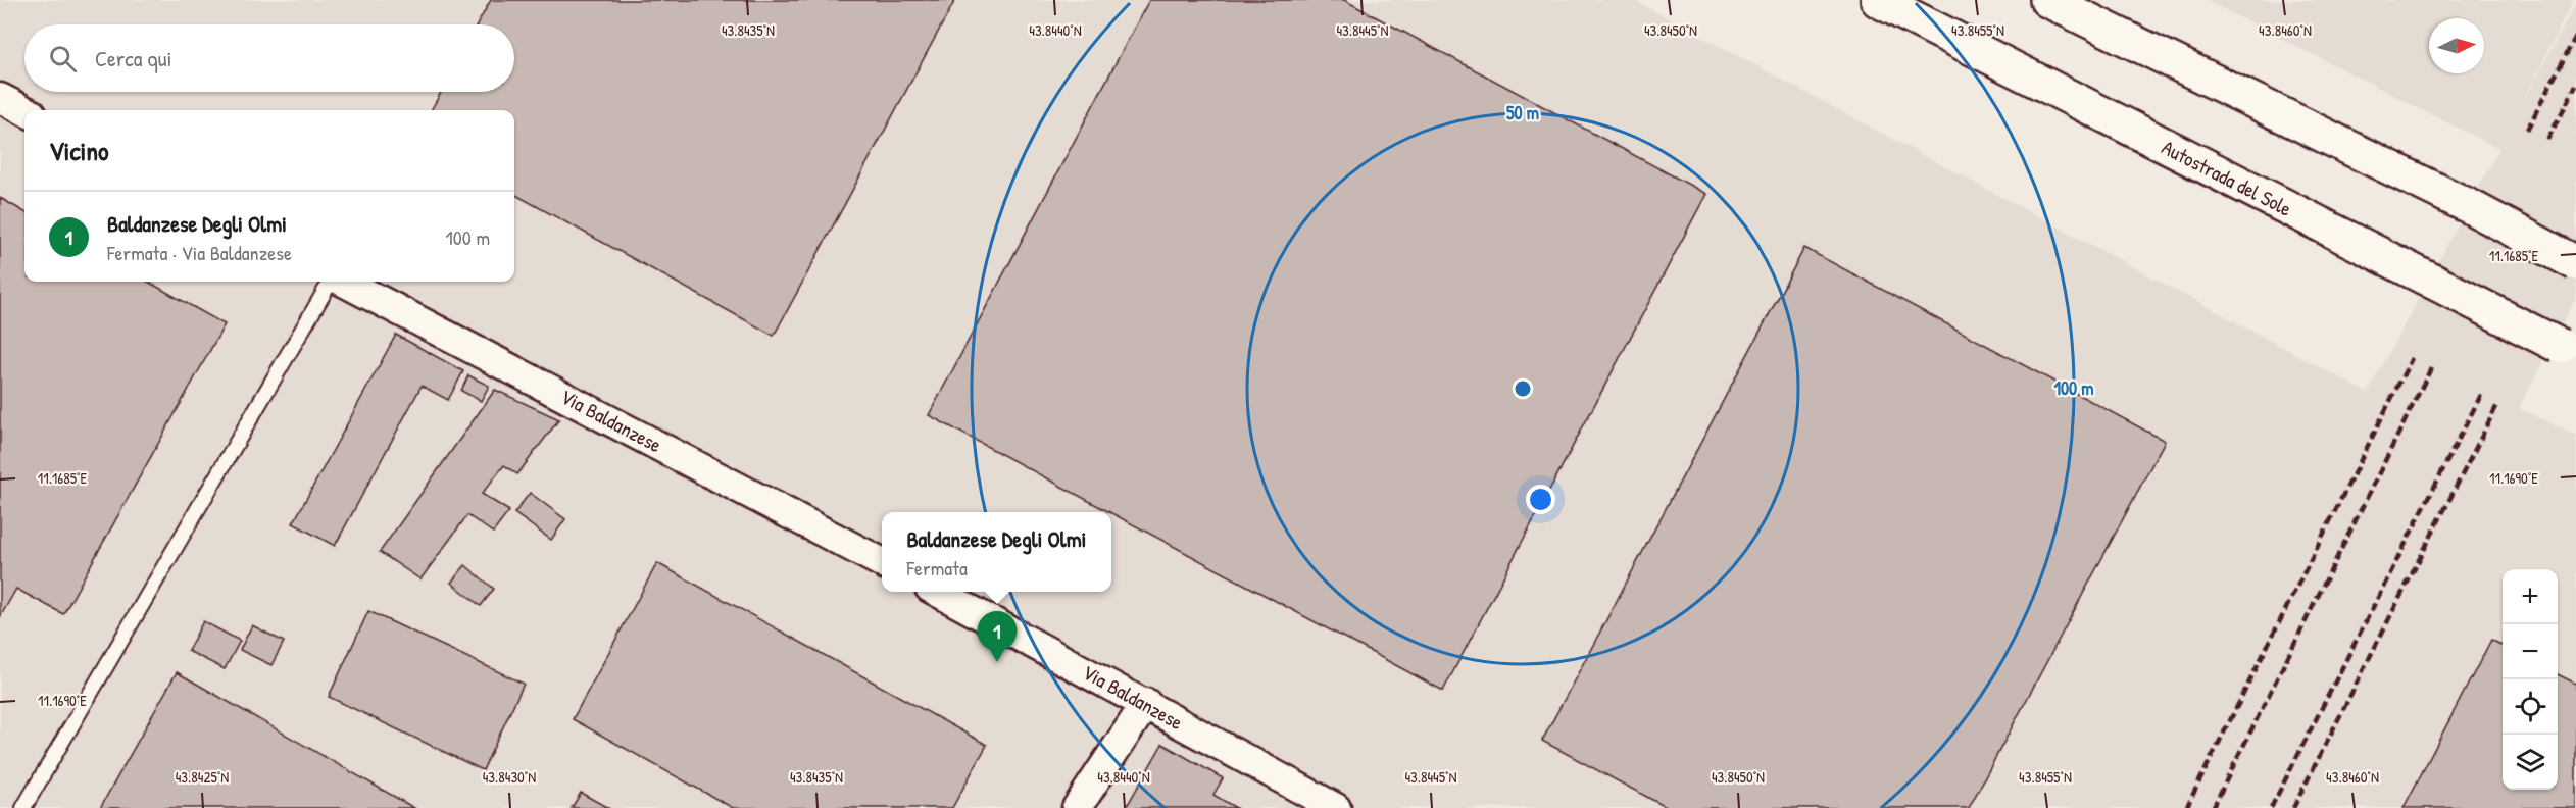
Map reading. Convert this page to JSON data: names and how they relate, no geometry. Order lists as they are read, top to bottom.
{
  "streets": {
    "highway": ["Autostrada del Sole"],
    "street": ["Via Baldanzese"]
  },
  "north": "right",
  "page": {
    "search": "Cerca qui",
    "heading": "Vicino",
    "list": [
      {
        "mark": "1",
        "name": "Baldanzese Degli Olmi",
        "note": "Fermata · Via Baldanzese",
        "value": "100 m"
      }
    ],
    "popup": ["Baldanzese Degli Olmi", "Fermata"],
    "map_buttons": ["+", "−"],
    "pins": "1"
  },
  "coordinates": [
    "43.8435°N",
    "43.8440°N",
    "43.8445°N",
    "43.8450°N",
    "43.8455°N",
    "43.8460°N",
    "11.1685°E",
    "11.1690°E",
    "43.8425°N",
    "43.8430°N"
  ],
  "rings": ["50 m", "100 m"]
}
